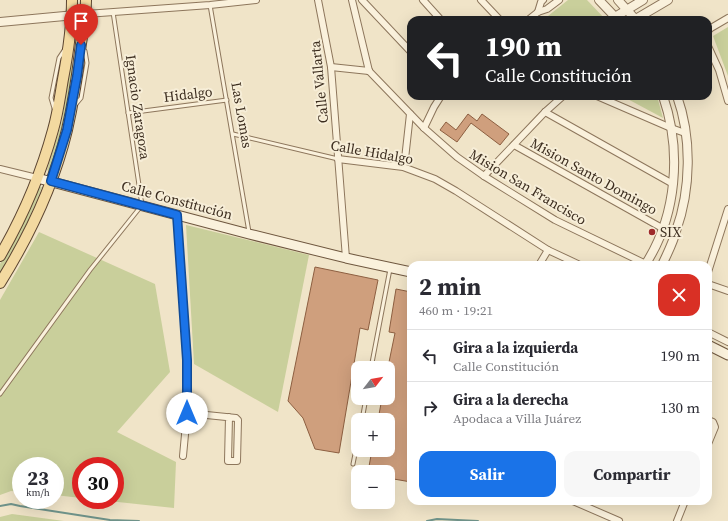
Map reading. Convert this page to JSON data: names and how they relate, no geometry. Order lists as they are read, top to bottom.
{
  "streets": {
    "main road": ["Calle Constitución"],
    "street": [
      "Calle Vallarta",
      "Calle Hidalgo",
      "Mision Santo Domingo",
      "Mision San Francisco"
    ],
    "lane": ["Hidalgo", "Ignacio Zaragoza", "Las Lomas"]
  },
  "crossings": [
    ["Calle Vallarta", "Calle Hidalgo"],
    ["Calle Vallarta", "Calle Constitución"],
    ["Hidalgo", "Ignacio Zaragoza"],
    ["Hidalgo", "Las Lomas"],
    ["Ignacio Zaragoza", "Calle Constitución"],
    ["Las Lomas", "Calle Hidalgo"],
    ["Las Lomas", "Calle Constitución"]
  ],
  "places": ["SIX"],
  "north": "top right",
  "page": {
    "turn": ["190 m", "Calle Constitución"],
    "heading": ["2 min", "460 m · 19:21"],
    "list": [
      {
        "name": "Gira a la izquierda",
        "note": "Calle Constitución",
        "value": "190 m"
      },
      {
        "name": "Gira a la derecha",
        "note": "Apodaca a Villa Juárez",
        "value": "130 m"
      }
    ],
    "map_buttons": ["+", "−"],
    "buttons": ["Salir", "Compartir"],
    "speed": "23 km/h",
    "limit": "30"
  }
}
